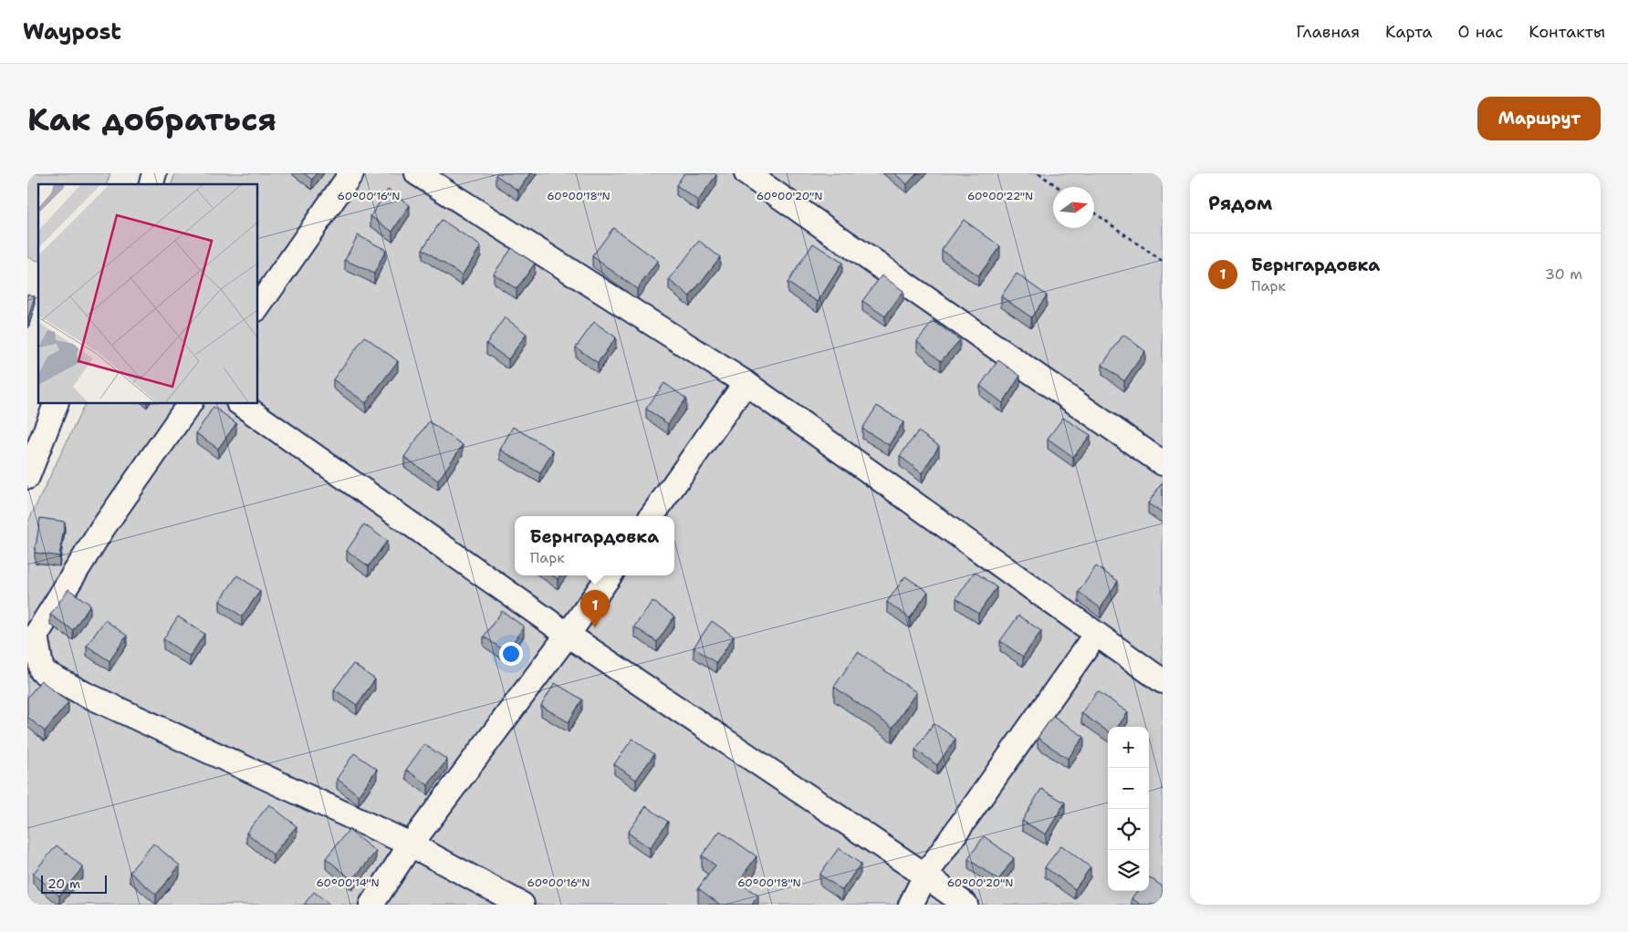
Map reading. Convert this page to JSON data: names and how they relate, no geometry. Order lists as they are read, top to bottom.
{
  "scale_bar": "20 m",
  "north": "right",
  "page": {
    "header": "Waypost",
    "nav": [
      "Главная",
      "Карта",
      "О нас",
      "Контакты"
    ],
    "buttons": "Маршрут",
    "title": "Как добраться",
    "heading": "Рядом",
    "list": [
      {
        "mark": "1",
        "name": "Бернгардовка",
        "note": "Парк",
        "value": "30 m"
      }
    ],
    "popup": ["Бернгардовка", "Парк"],
    "pins": "1",
    "map_buttons": ["+", "−"],
    "scale": "20 m"
  },
  "coordinates": [
    "60°00'16\"N",
    "60°00'18\"N",
    "60°00'20\"N",
    "60°00'22\"N",
    "60°00'14\"N"
  ]
}
